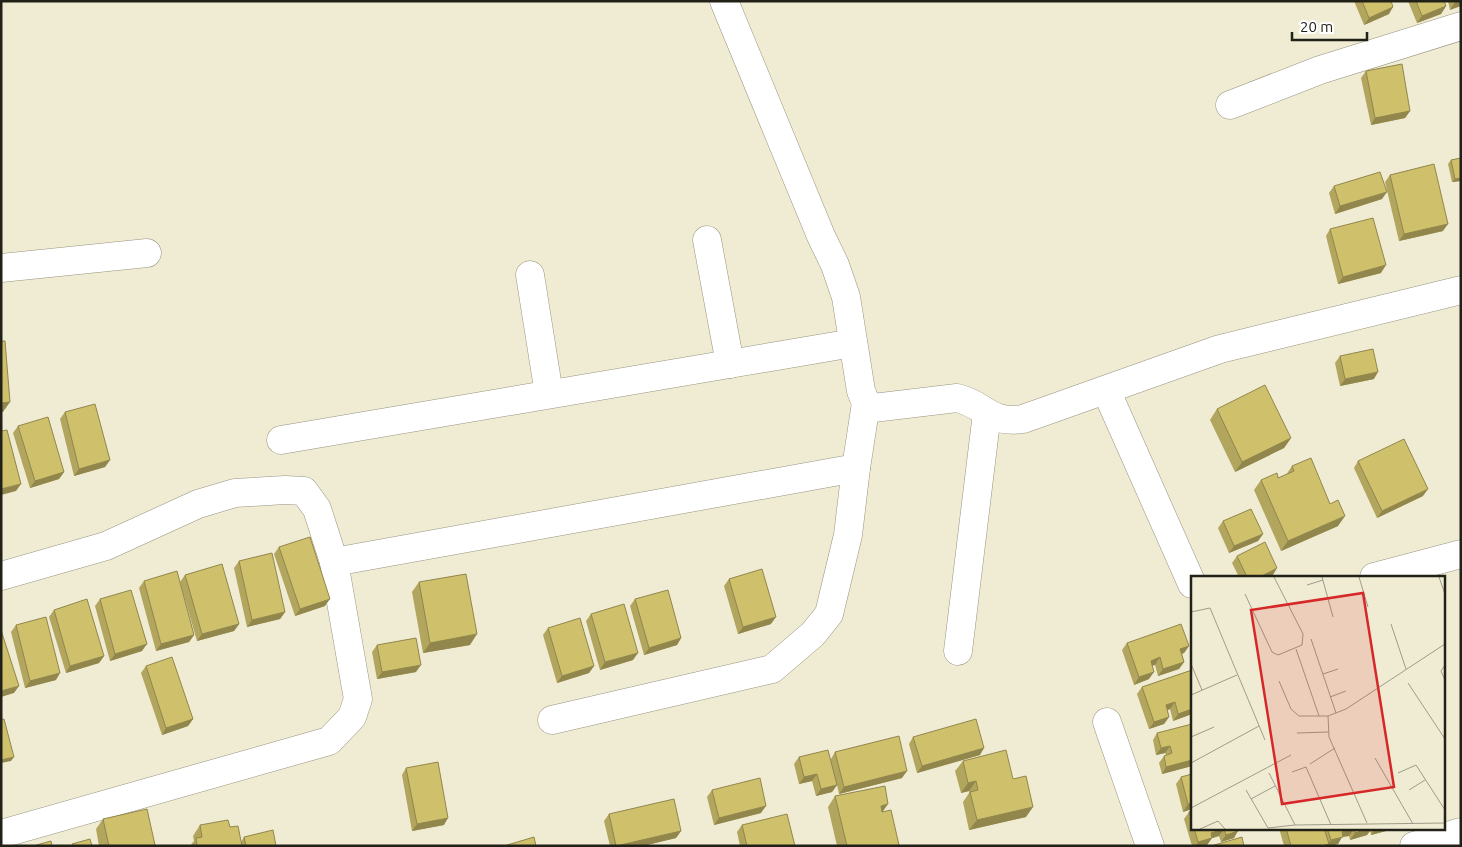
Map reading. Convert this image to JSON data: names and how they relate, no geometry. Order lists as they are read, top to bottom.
{
  "scale_bar": "20 m"
}
